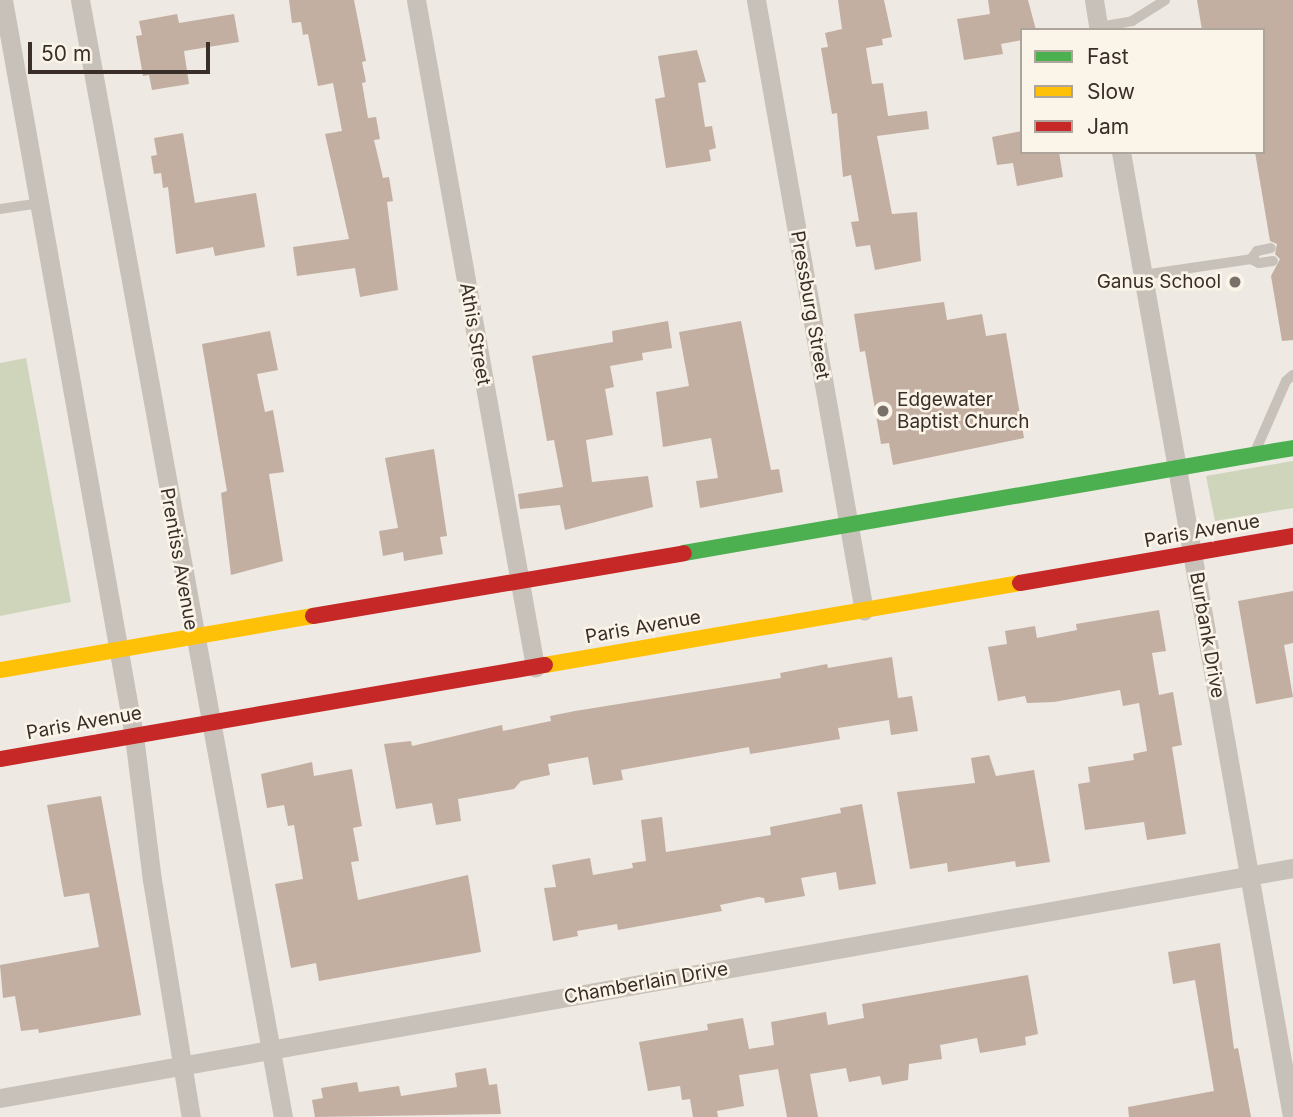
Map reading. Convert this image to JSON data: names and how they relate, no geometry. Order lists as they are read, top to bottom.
{
  "streets": {
    "street": [
      "Pressburg Street",
      "Athis Street",
      "Paris Avenue",
      "Prentiss Avenue",
      "Burbank Drive",
      "Chamberlain Drive"
    ]
  },
  "crossings": [
    ["Pressburg Street", "Paris Avenue"],
    ["Athis Street", "Paris Avenue"],
    ["Paris Avenue", "Prentiss Avenue"],
    ["Paris Avenue", "Burbank Drive"],
    ["Prentiss Avenue", "Chamberlain Drive"],
    ["Burbank Drive", "Chamberlain Drive"]
  ],
  "places": ["Ganus School", "Edgewater Baptist Church"],
  "legend": ["Fast", "Slow", "Jam"],
  "scale_bar": "50 m"
}
